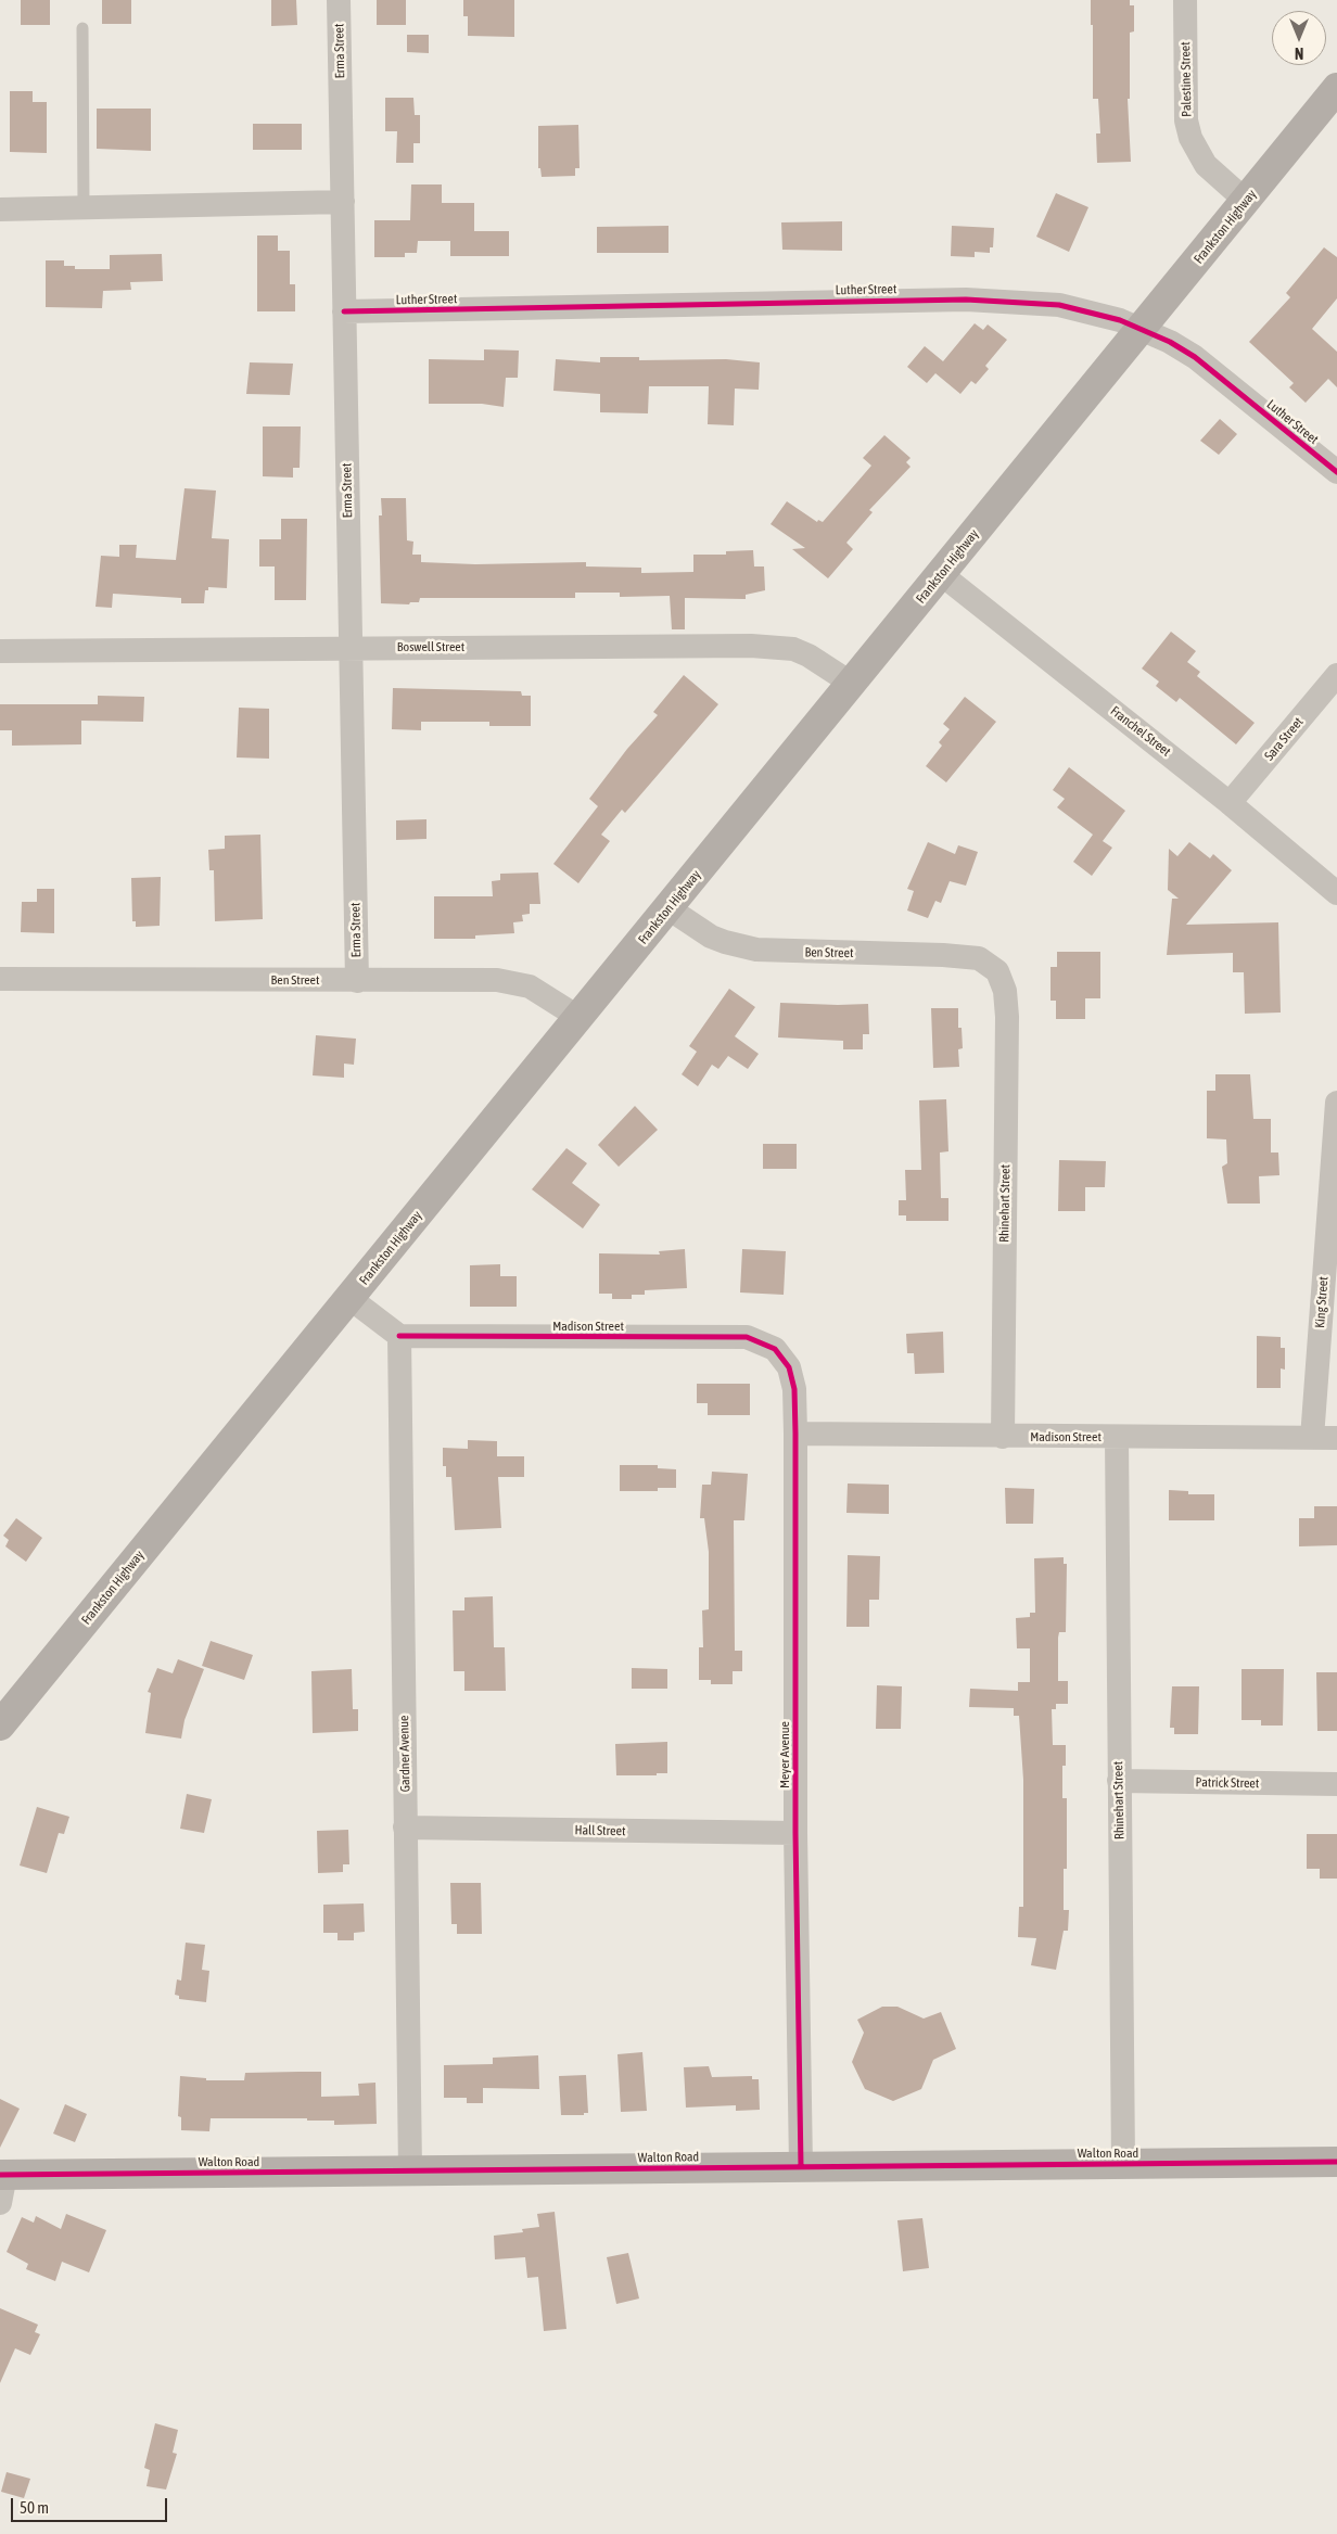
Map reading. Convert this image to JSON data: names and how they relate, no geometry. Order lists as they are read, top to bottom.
{
  "streets": {
    "main road": ["Frankston Highway"],
    "street": [
      "Erma Street",
      "Palestine Street",
      "Luther Street",
      "Boswell Street",
      "Franchel Street",
      "Sara Street",
      "Ben Street",
      "Rhinehart Street",
      "King Street",
      "Madison Street",
      "Gardner Avenue",
      "Meyer Avenue",
      "Patrick Street",
      "Hall Street",
      "Walton Road"
    ]
  },
  "crossings": [
    ["Erma Street", "Luther Street"],
    ["Erma Street", "Boswell Street"],
    ["Erma Street", "Ben Street"],
    ["Palestine Street", "Frankston Highway"],
    ["Frankston Highway", "Luther Street"],
    ["Frankston Highway", "Boswell Street"],
    ["Frankston Highway", "Franchel Street"],
    ["Frankston Highway", "Ben Street"],
    ["Franchel Street", "Sara Street"],
    ["Ben Street", "Rhinehart Street"],
    ["Rhinehart Street", "Madison Street"],
    ["Rhinehart Street", "Patrick Street"],
    ["Rhinehart Street", "Walton Road"],
    ["King Street", "Madison Street"],
    ["Madison Street", "Gardner Avenue"],
    ["Madison Street", "Meyer Avenue"],
    ["Gardner Avenue", "Hall Street"],
    ["Gardner Avenue", "Walton Road"],
    ["Meyer Avenue", "Hall Street"],
    ["Meyer Avenue", "Walton Road"]
  ],
  "scale_bar": "50 m",
  "north": "bottom"
}
